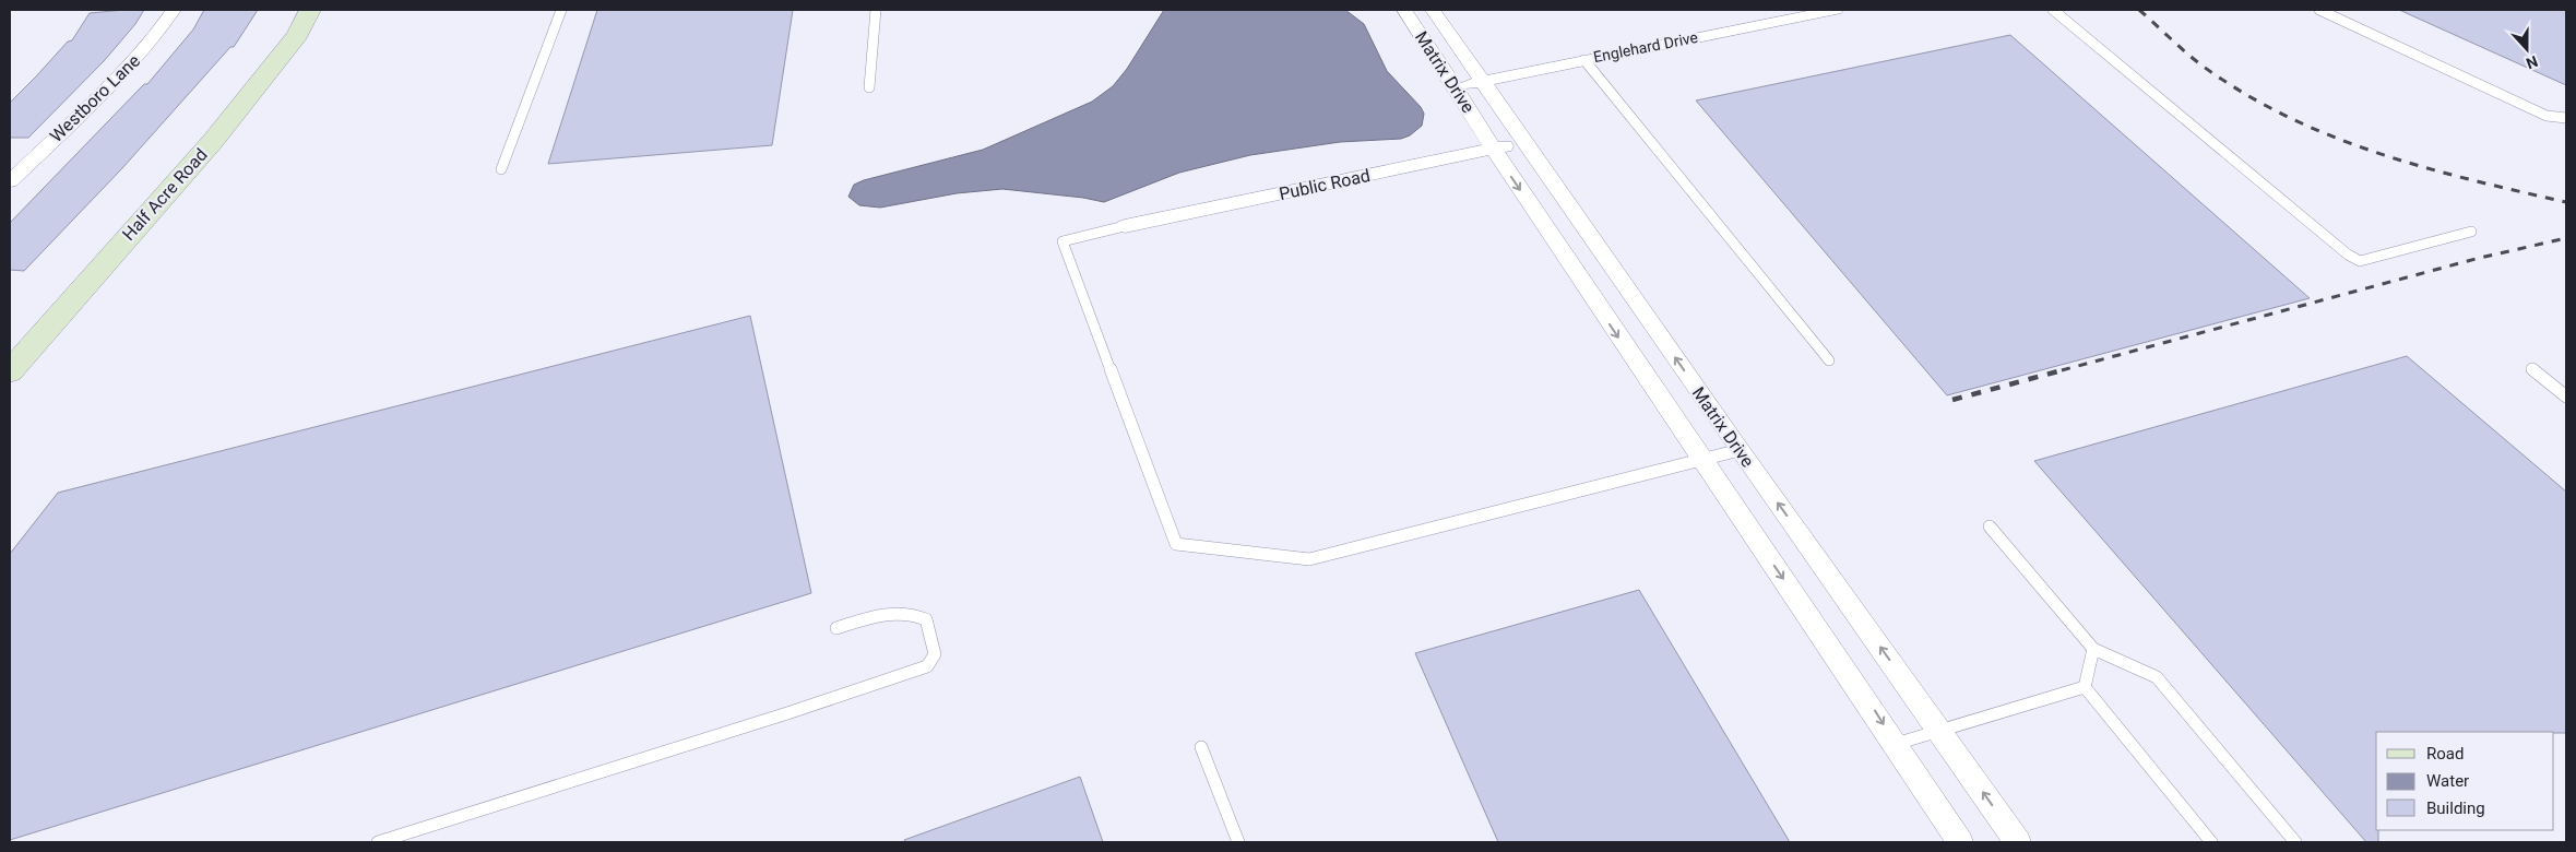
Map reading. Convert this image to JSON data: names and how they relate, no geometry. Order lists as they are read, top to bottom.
{
  "streets": {
    "street": [
      "Englehard Drive",
      "Matrix Drive",
      "Westboro Lane",
      "Public Road",
      "Half Acre Road"
    ]
  },
  "crossings": [
    ["Englehard Drive", "Matrix Drive"],
    ["Matrix Drive", "Public Road"]
  ],
  "legend": ["Road", "Water", "Building"],
  "north": "bottom"
}
